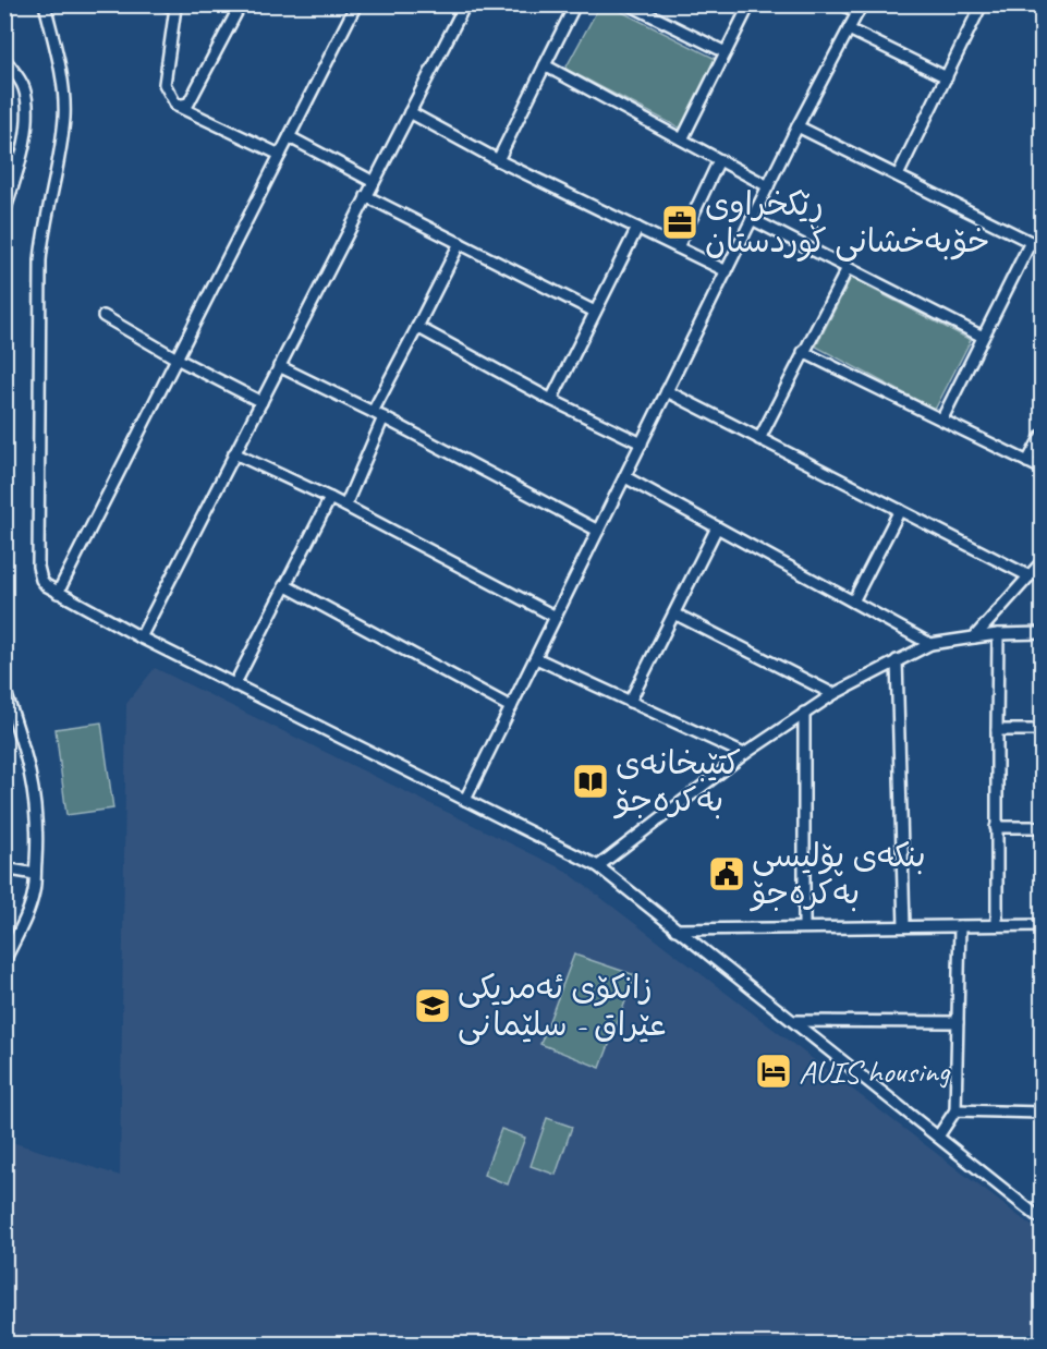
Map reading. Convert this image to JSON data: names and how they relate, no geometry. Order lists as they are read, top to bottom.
{
  "places": {
    "office": ["ڕێکخراوی خۆبەخشانی کوردستان"],
    "library": ["کتێبخانەی بەکرەجۆ"],
    "public building": ["بنکەی پۆلیسی بەکرەجۆ"],
    "school or university": ["زانکۆی ئەمریکی عێراق - سلێمانی"],
    "hotel": ["AUIS housing"]
  }
}
